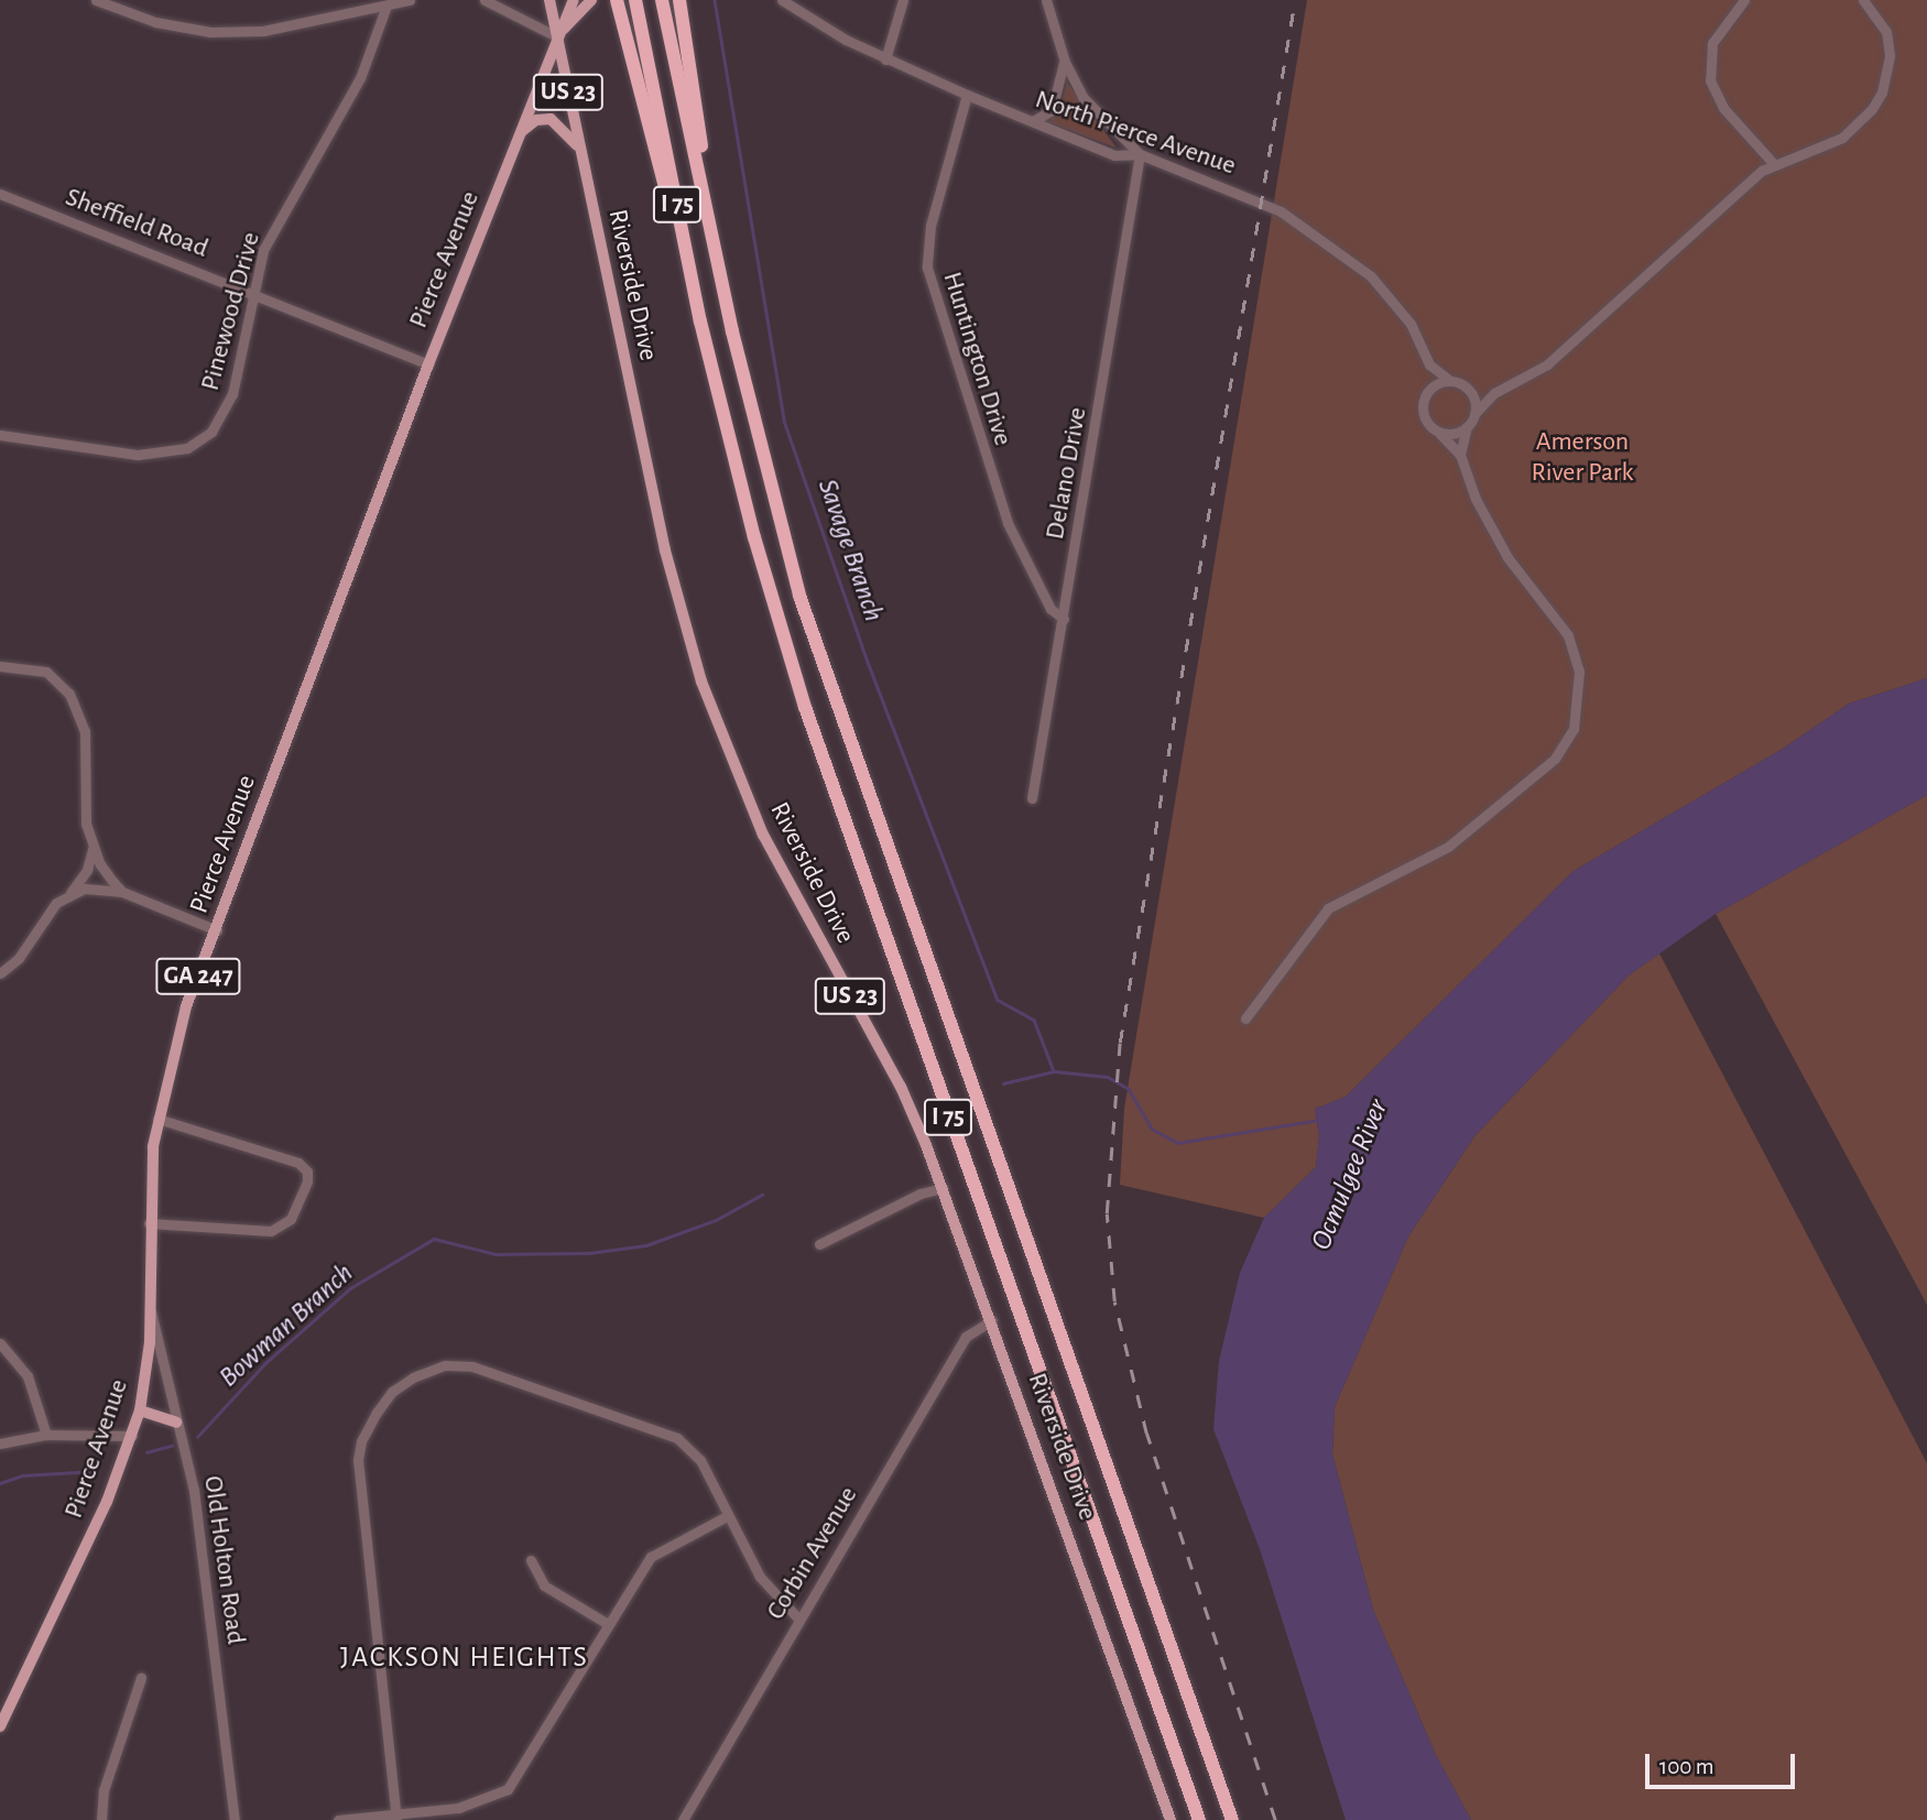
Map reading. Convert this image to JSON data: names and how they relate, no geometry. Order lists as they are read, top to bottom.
{
  "streets": {
    "highway": ["I 75"],
    "main road": [
      "US 23",
      "Pierce Avenue",
      "Riverside Drive",
      "GA 247"
    ],
    "street": [
      "North Pierce Avenue",
      "Sheffield Road",
      "Pinewood Drive",
      "Huntington Drive",
      "Delano Drive",
      "Corbin Avenue",
      "Old Holton Road"
    ]
  },
  "crossings": [
    ["North Pierce Avenue", "Huntington Drive"],
    ["North Pierce Avenue", "Delano Drive"],
    ["Sheffield Road", "Pierce Avenue"],
    ["Sheffield Road", "Pinewood Drive"],
    ["Pierce Avenue", "Riverside Drive"],
    ["Pierce Avenue", "Old Holton Road"],
    ["Riverside Drive", "Corbin Avenue"],
    ["Huntington Drive", "Delano Drive"]
  ],
  "districts": ["JACKSON HEIGHTS"],
  "water": ["Savage Branch", "Ocmulgee River", "Bowman Branch"],
  "parks": ["Amerson River Park"],
  "scale_bar": "100 m"
}
